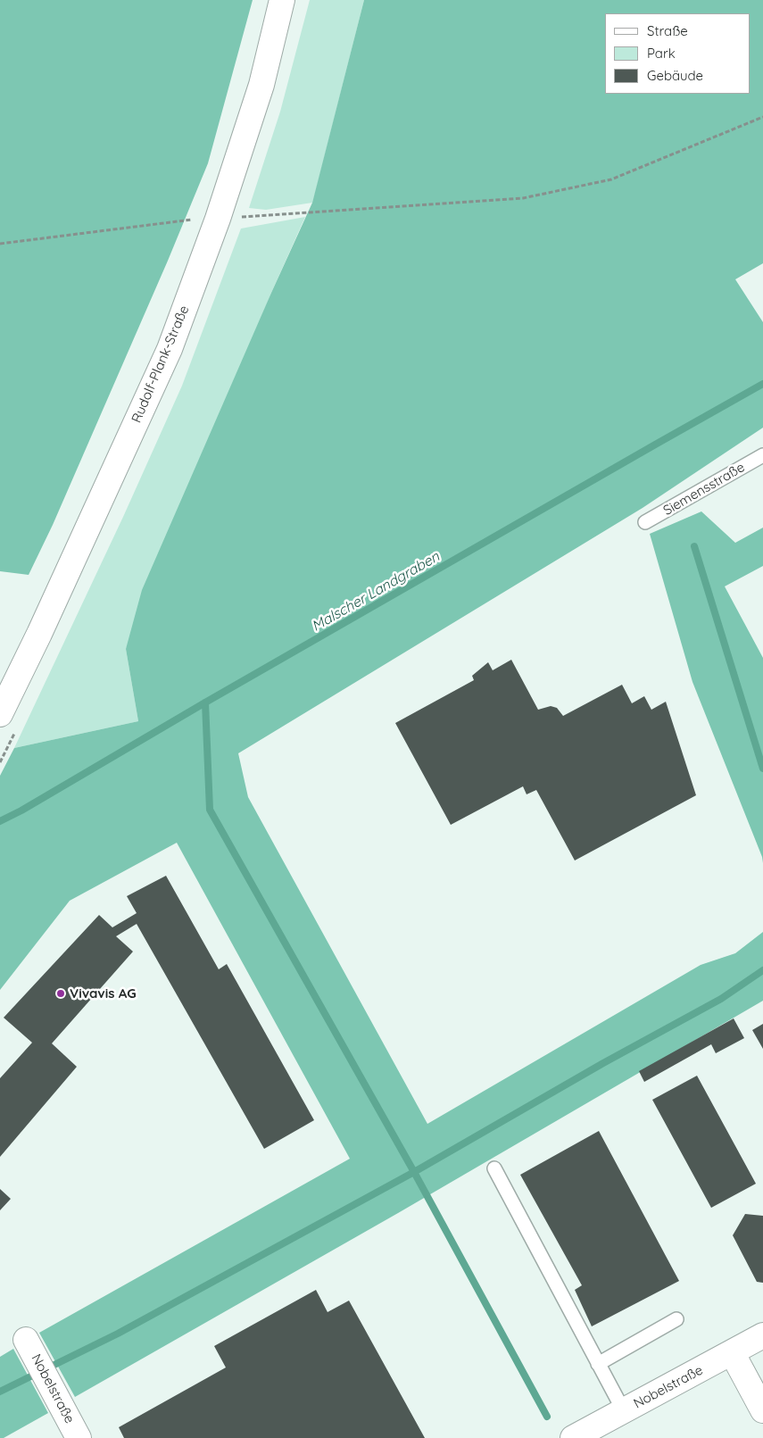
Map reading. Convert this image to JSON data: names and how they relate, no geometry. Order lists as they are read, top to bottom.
{
  "streets": {
    "main road": ["Rudolf-Plank-Straße", "Nobelstraße"],
    "lane": ["Siemensstraße"]
  },
  "water": ["Malscher Landgraben"],
  "places": ["Vivavis AG"],
  "legend": ["Straße", "Park", "Gebäude"]
}
